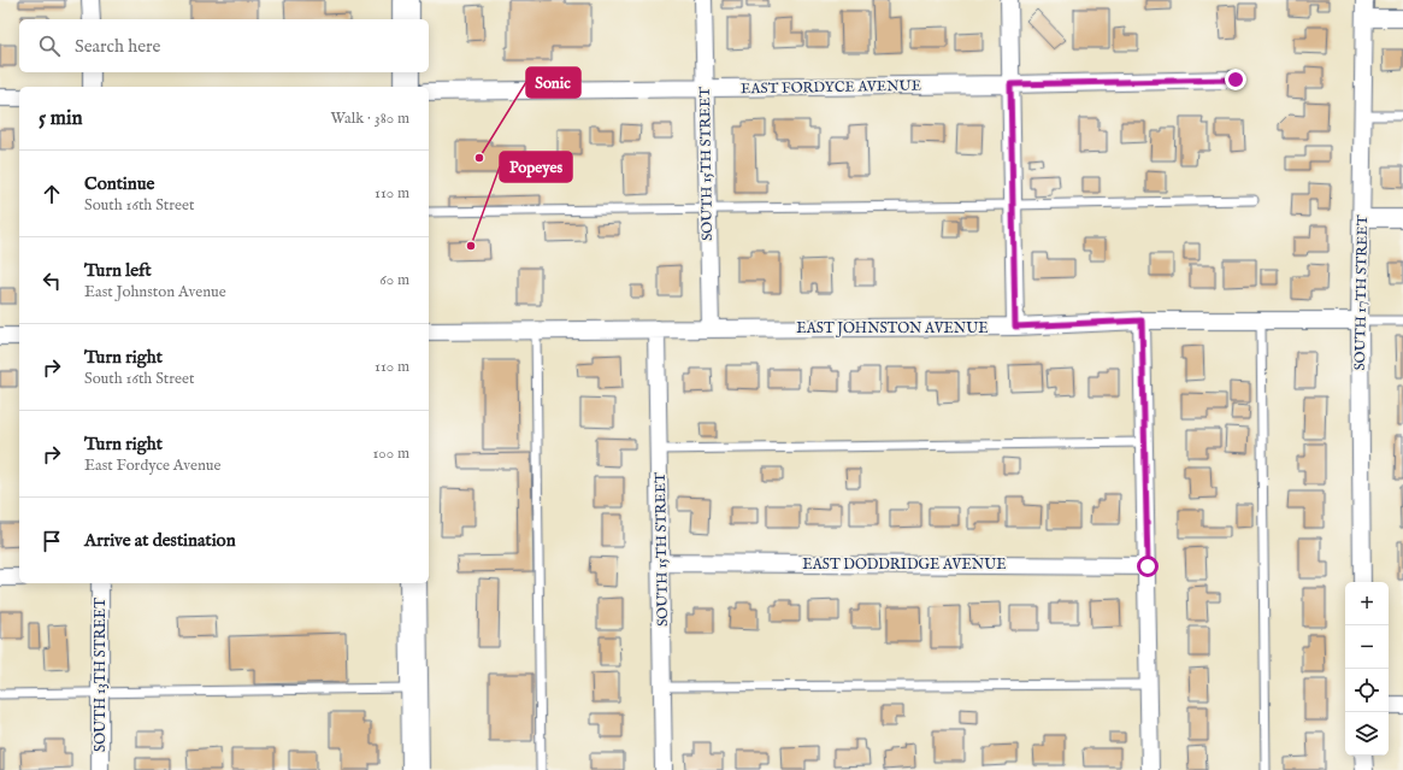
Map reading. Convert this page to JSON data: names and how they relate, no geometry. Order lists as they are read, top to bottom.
{
  "streets": {
    "street": [
      "EAST FORDYCE AVENUE",
      "SOUTH 15TH STREET",
      "SOUTH 17TH STREET",
      "EAST JOHNSTON AVENUE",
      "EAST DODDRIDGE AVENUE",
      "SOUTH 13TH STREET"
    ]
  },
  "crossings": [
    ["EAST FORDYCE AVENUE", "SOUTH 15TH STREET"],
    ["SOUTH 15TH STREET", "EAST JOHNSTON AVENUE"],
    ["SOUTH 15TH STREET", "EAST DODDRIDGE AVENUE"],
    ["SOUTH 17TH STREET", "EAST JOHNSTON AVENUE"]
  ],
  "places": ["Sonic", "Popeyes"],
  "page": {
    "search": "Search here",
    "heading": ["5 min", "Walk · 380 m"],
    "list": [
      ["Continue", "South 16th Street", "110 m"],
      ["Turn left", "East Johnston Avenue", "60 m"],
      ["Turn right", "South 16th Street", "110 m"],
      ["Turn right", "East Fordyce Avenue", "100 m"],
      "Arrive at destination"
    ],
    "map_buttons": ["+", "−"]
  }
}
